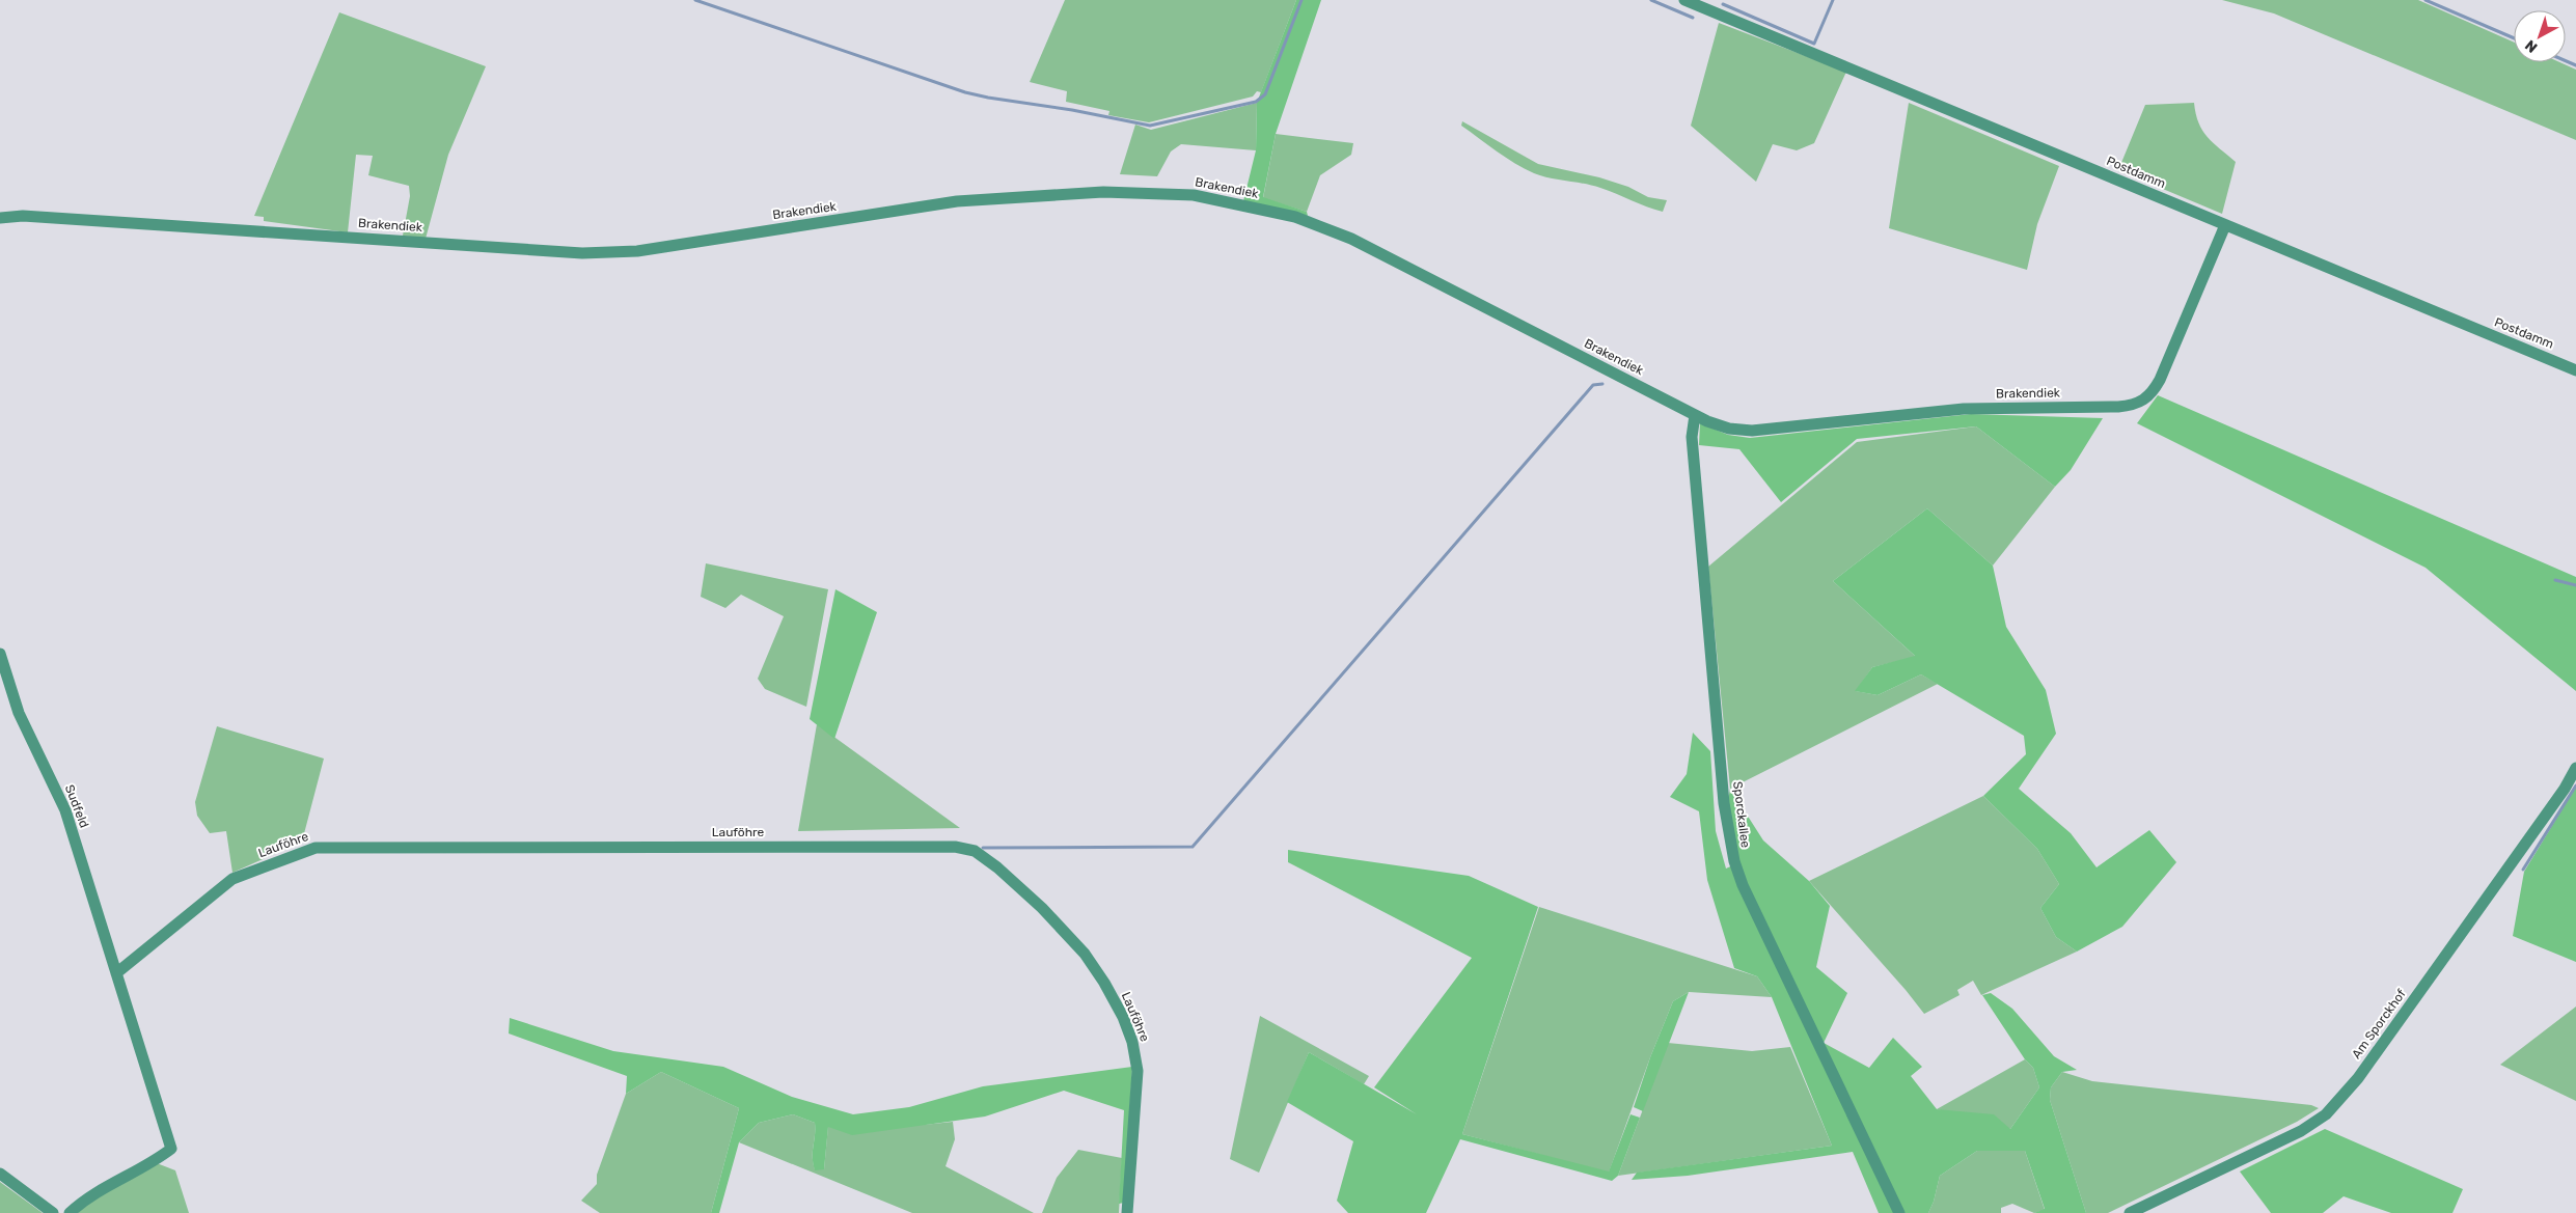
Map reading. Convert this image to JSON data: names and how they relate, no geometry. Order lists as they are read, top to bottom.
{
  "streets": {
    "street": [
      "Postdamm",
      "Brakendiek",
      "Sudfeld",
      "Sporckallee",
      "Lauföhre",
      "Am Sporckhof"
    ]
  },
  "crossings": [
    ["Postdamm", "Brakendiek"],
    ["Brakendiek", "Sporckallee"],
    ["Sudfeld", "Lauföhre"]
  ],
  "north": "bottom left"
}
